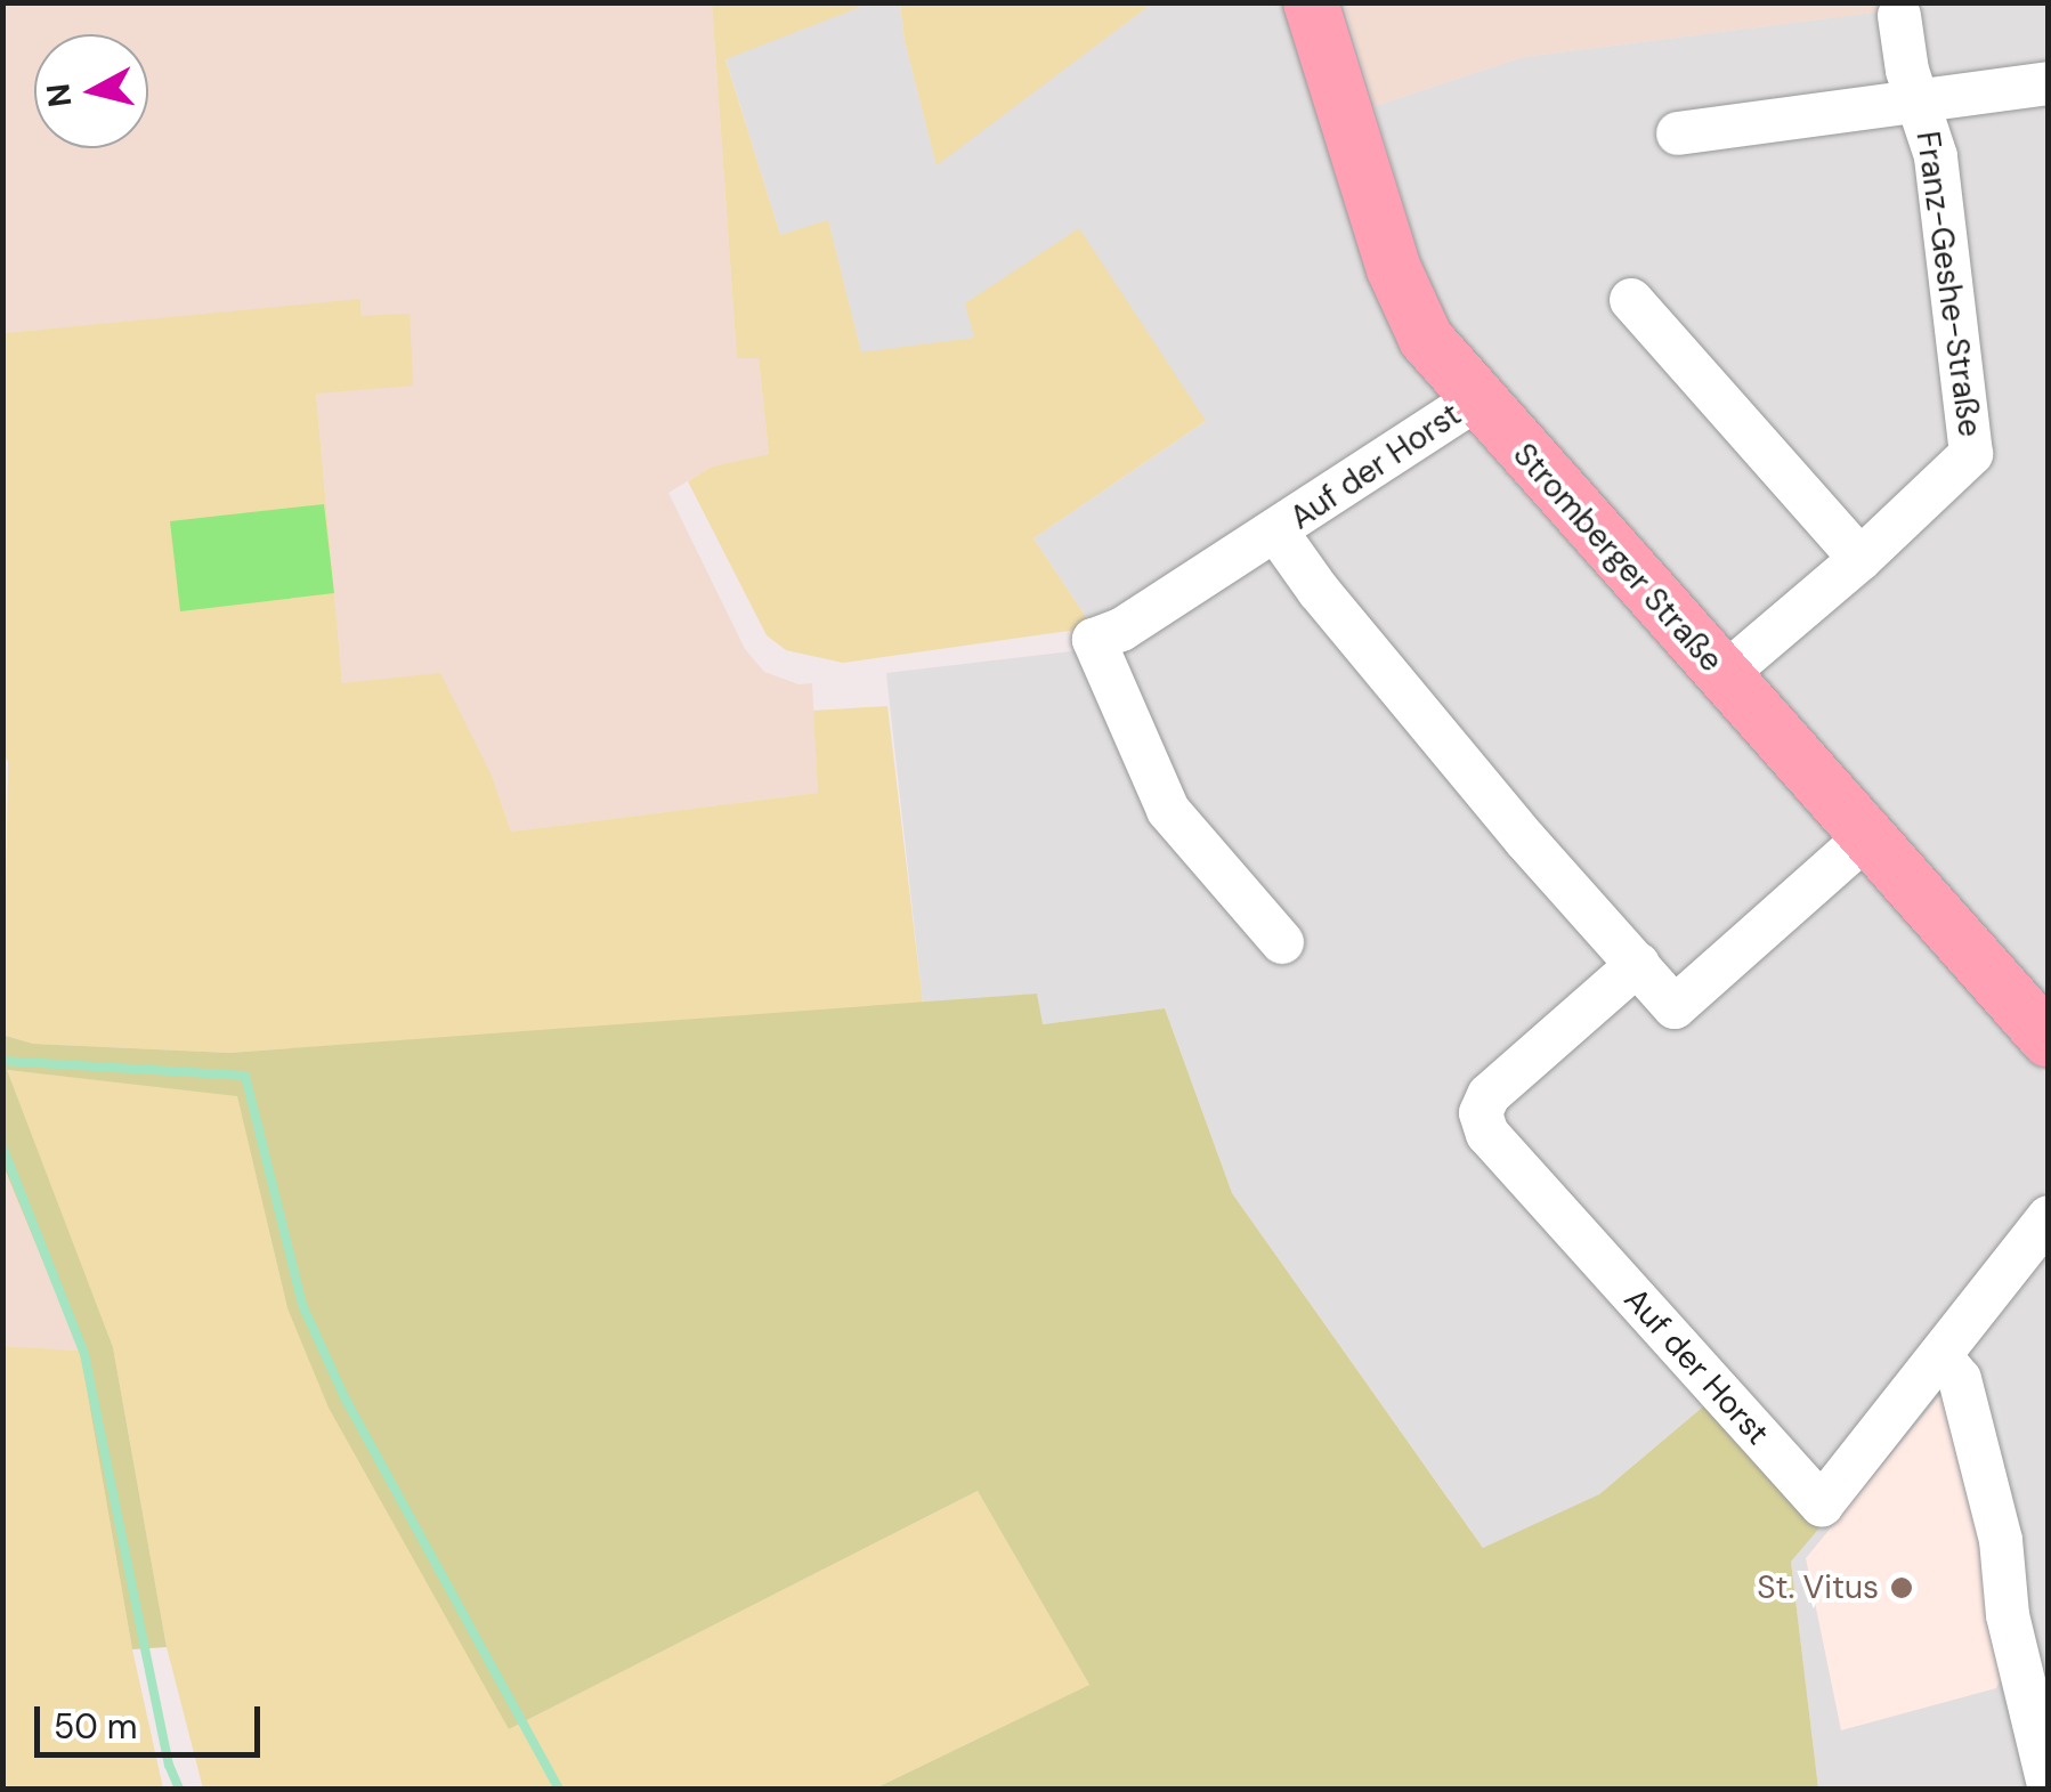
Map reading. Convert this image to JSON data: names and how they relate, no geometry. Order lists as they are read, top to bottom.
{
  "streets": {
    "main road": ["Stromberger Straße"],
    "street": ["Franz-Geshe-Straße", "Auf der Horst"]
  },
  "crossings": [
    ["Franz-Geshe-Straße", "Stromberger Straße"],
    ["Auf der Horst", "Stromberger Straße"]
  ],
  "places": ["St. Vitus"],
  "scale_bar": "50 m",
  "north": "left"
}
